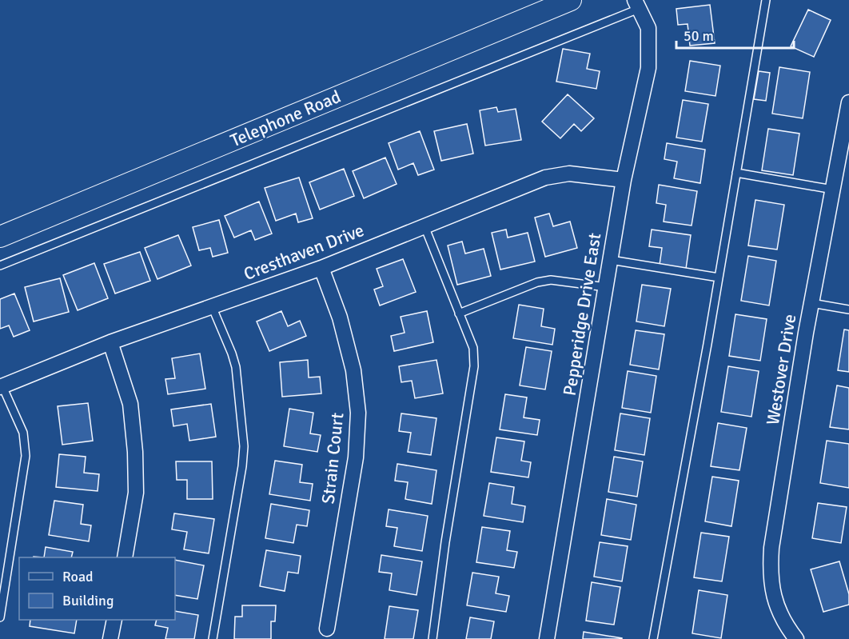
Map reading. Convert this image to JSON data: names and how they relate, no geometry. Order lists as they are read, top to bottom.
{
  "streets": {
    "main road": ["Telephone Road"],
    "street": [
      "Cresthaven Drive",
      "Pepperidge Drive East",
      "Westover Drive",
      "Strain Court"
    ]
  },
  "crossings": [
    ["Cresthaven Drive", "Pepperidge Drive East"],
    ["Cresthaven Drive", "Strain Court"]
  ],
  "legend": ["Road", "Building"],
  "scale_bar": "50 m"
}
